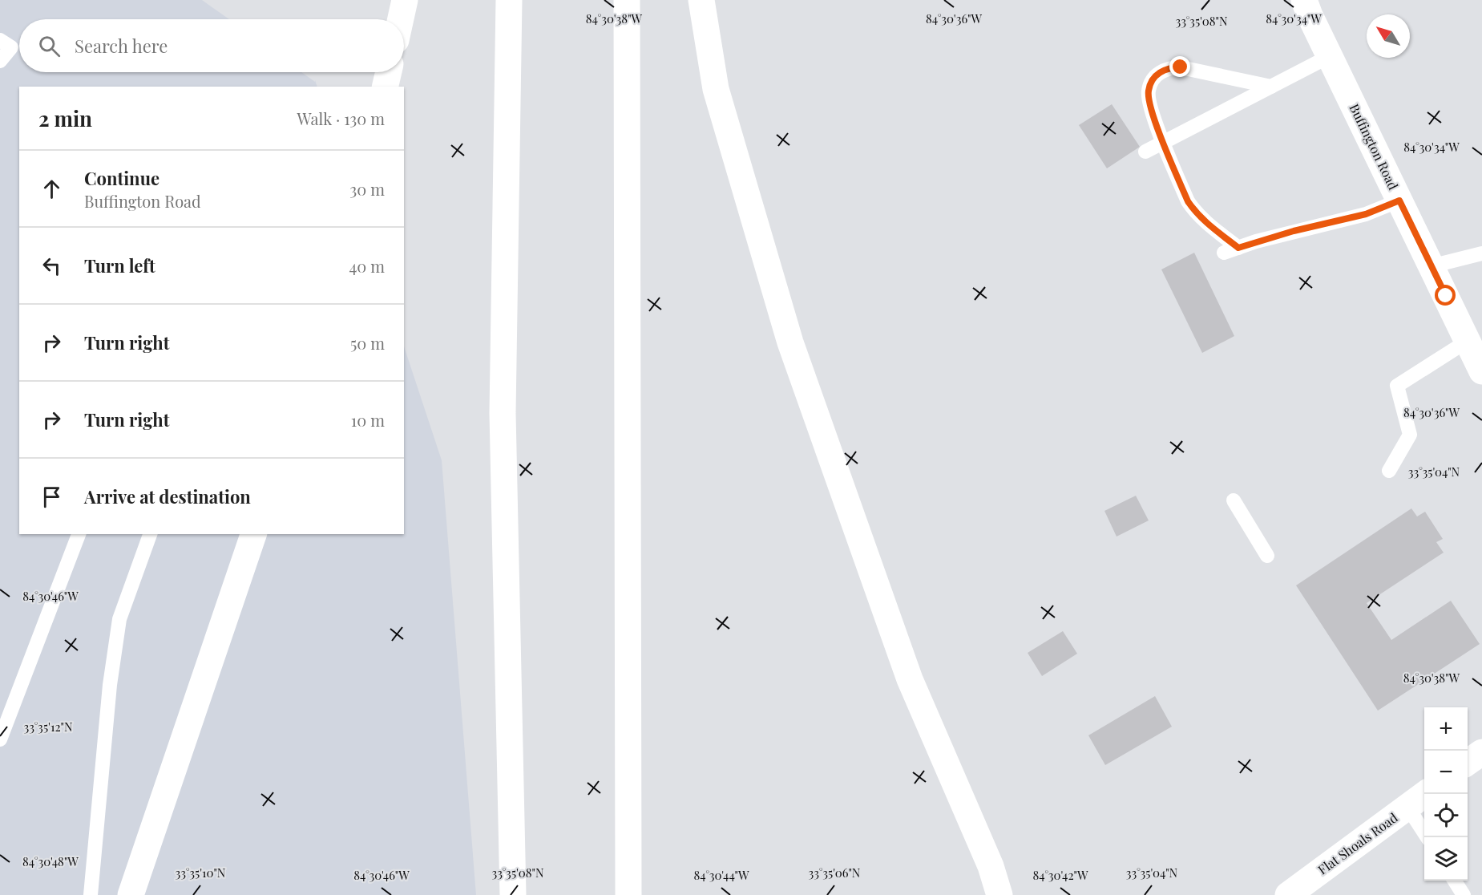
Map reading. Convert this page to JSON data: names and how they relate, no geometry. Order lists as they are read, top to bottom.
{
  "streets": {
    "main road": ["Buffington Road", "Flat Shoals Road"]
  },
  "north": "top left",
  "page": {
    "search": "Search here",
    "heading": ["2 min", "Walk · 130 m"],
    "list": [
      ["Continue", "Buffington Road", "30 m"],
      ["Turn left", "40 m"],
      ["Turn right", "50 m"],
      ["Turn right", "10 m"],
      "Arrive at destination"
    ],
    "map_buttons": ["+", "−"]
  },
  "coordinates": [
    "84°30'38\"W",
    "84°30'34\"W",
    "84°30'36\"W",
    "33°35'08\"N",
    "33°35'04\"N",
    "84°30'46\"W",
    "33°35'12\"N",
    "84°30'48\"W",
    "33°35'10\"N",
    "33°35'06\"N",
    "84°30'44\"W",
    "84°30'42\"W"
  ]
}
